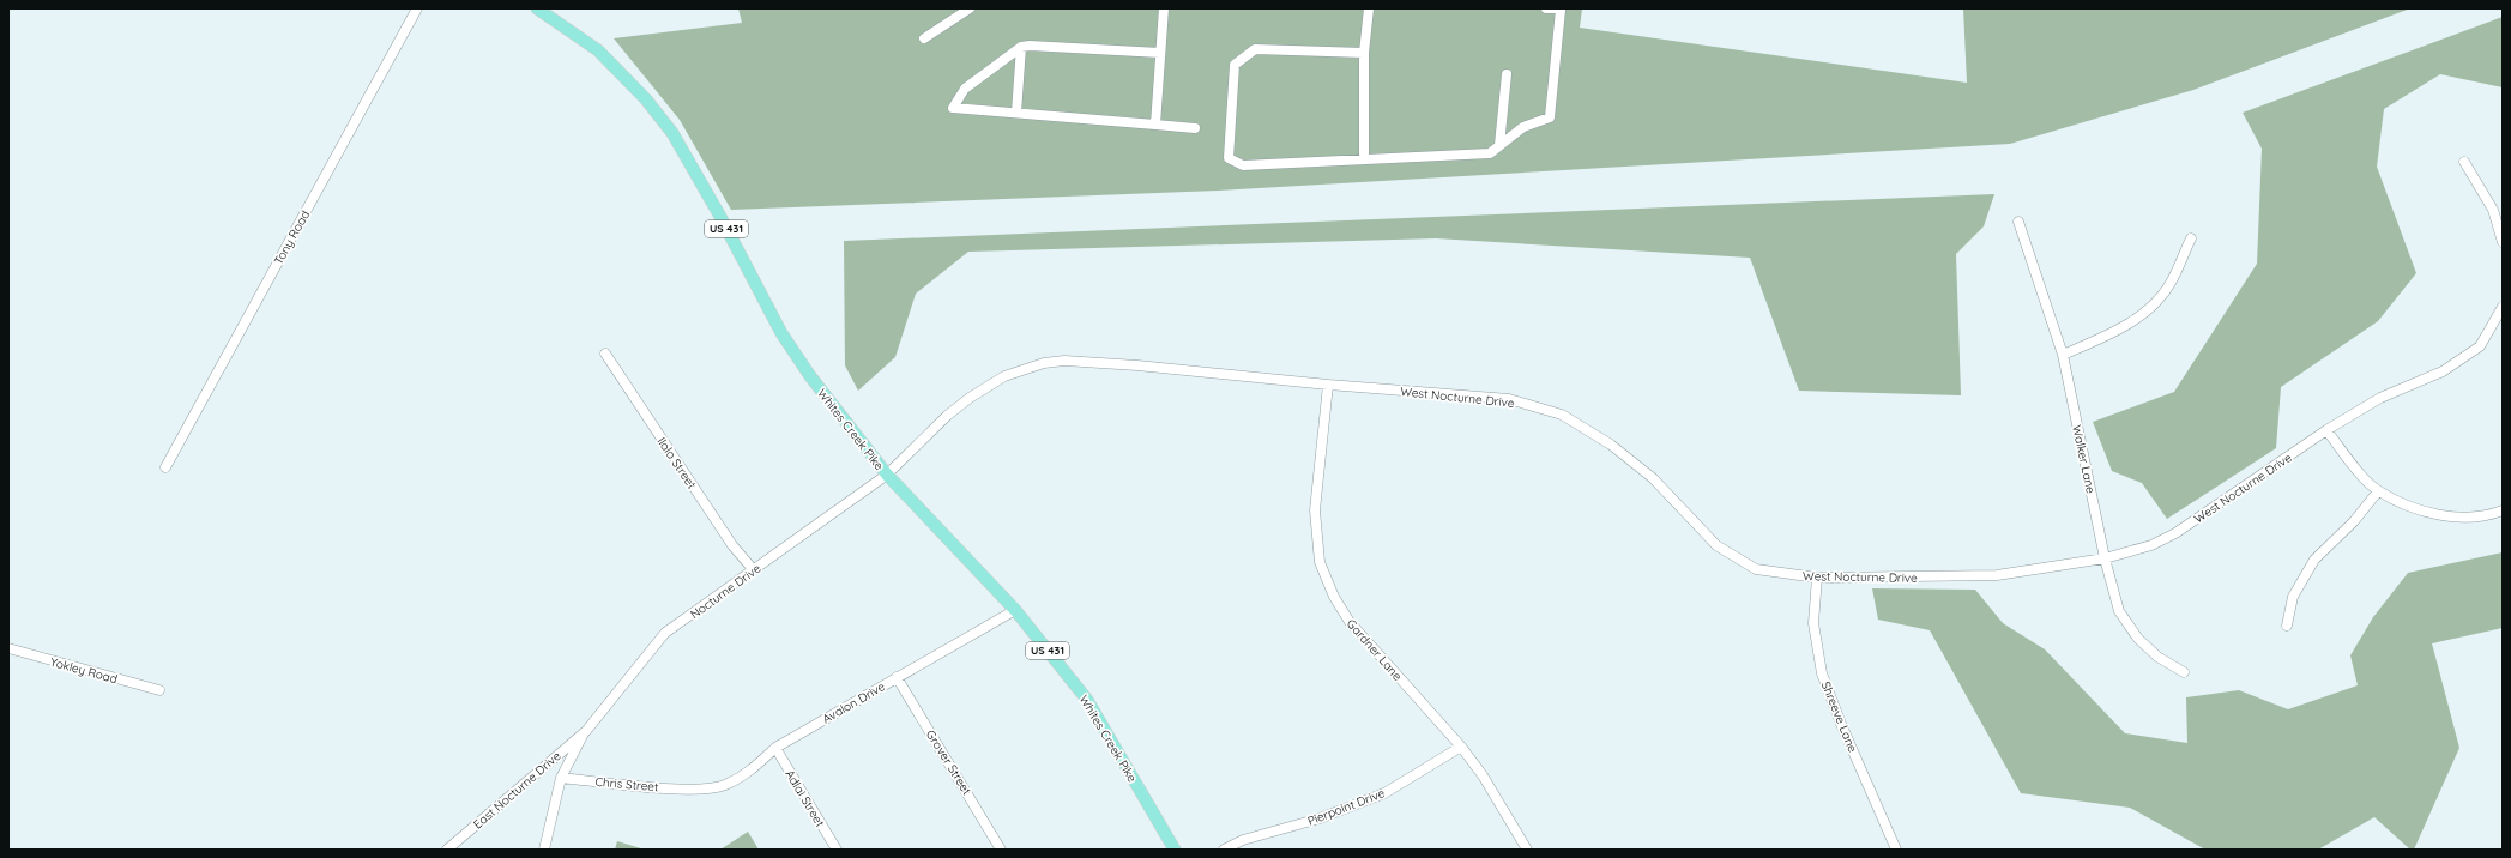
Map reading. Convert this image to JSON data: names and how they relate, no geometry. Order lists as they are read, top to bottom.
{
  "streets": {
    "main road": ["US 431", "Whites Creek Pike"],
    "street": [
      "Tony Road",
      "West Nocturne Drive",
      "Walker Lane",
      "Ilolo Street",
      "Nocturne Drive",
      "Gardner Lane",
      "Yokley Road",
      "Avalon Drive",
      "Shreeve Lane",
      "Grover Street",
      "Chris Street",
      "East Nocturne Drive",
      "Adlai Street",
      "Pierpoint Drive"
    ]
  },
  "crossings": [
    ["West Nocturne Drive", "Whites Creek Pike"],
    ["West Nocturne Drive", "Walker Lane"],
    ["West Nocturne Drive", "Nocturne Drive"],
    ["West Nocturne Drive", "Gardner Lane"],
    ["West Nocturne Drive", "Shreeve Lane"],
    ["Whites Creek Pike", "Nocturne Drive"],
    ["Whites Creek Pike", "Avalon Drive"],
    ["Ilolo Street", "Nocturne Drive"],
    ["Nocturne Drive", "East Nocturne Drive"],
    ["Gardner Lane", "Pierpoint Drive"],
    ["Avalon Drive", "Grover Street"],
    ["Avalon Drive", "Chris Street"],
    ["Avalon Drive", "Adlai Street"]
  ]
}
